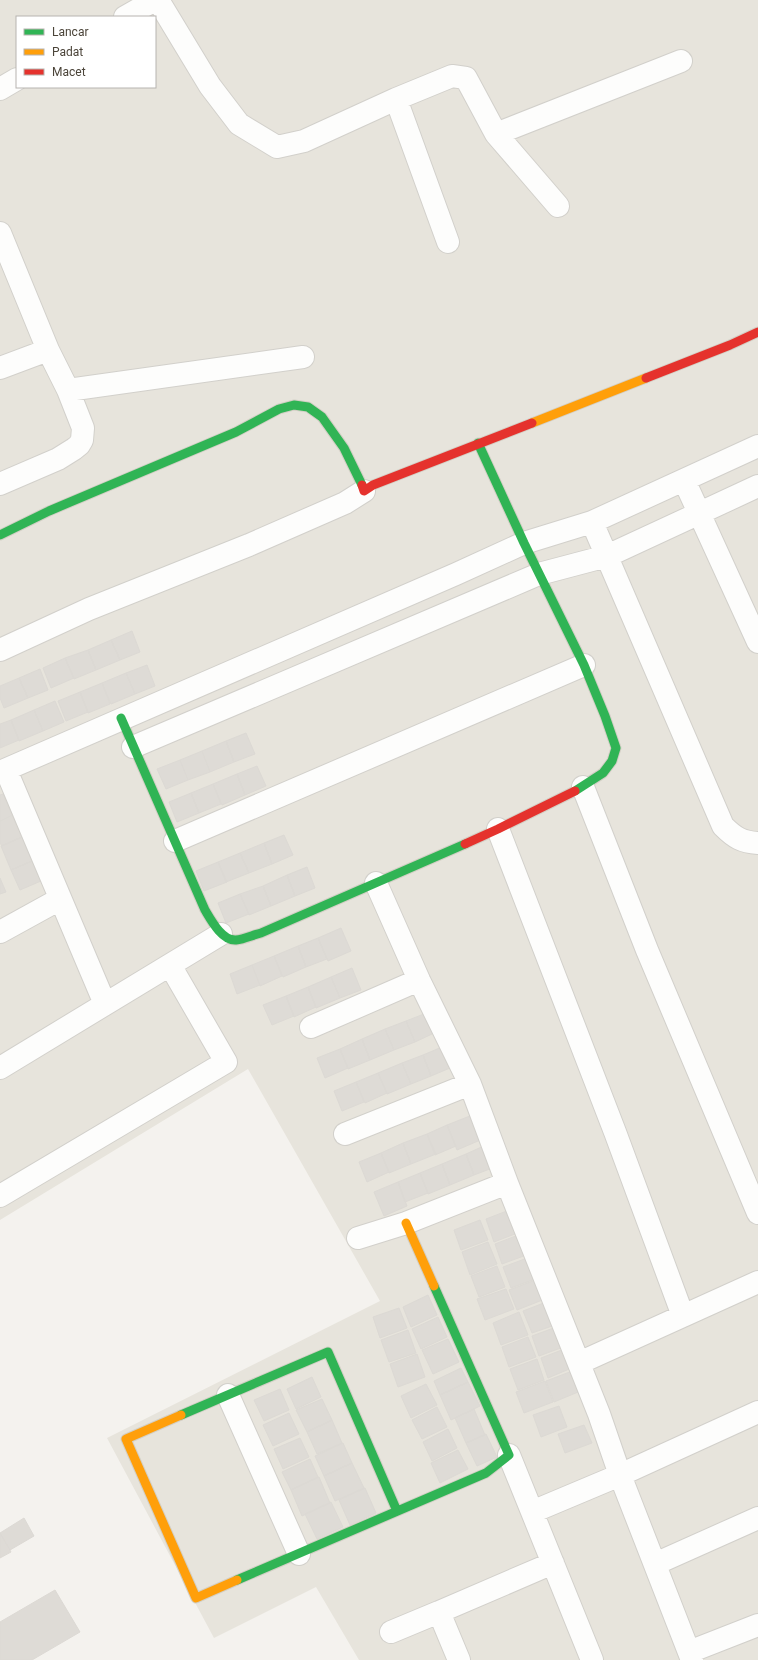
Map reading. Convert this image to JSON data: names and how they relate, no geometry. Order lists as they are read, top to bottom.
{
  "legend": ["Lancar", "Padat", "Macet"]
}
